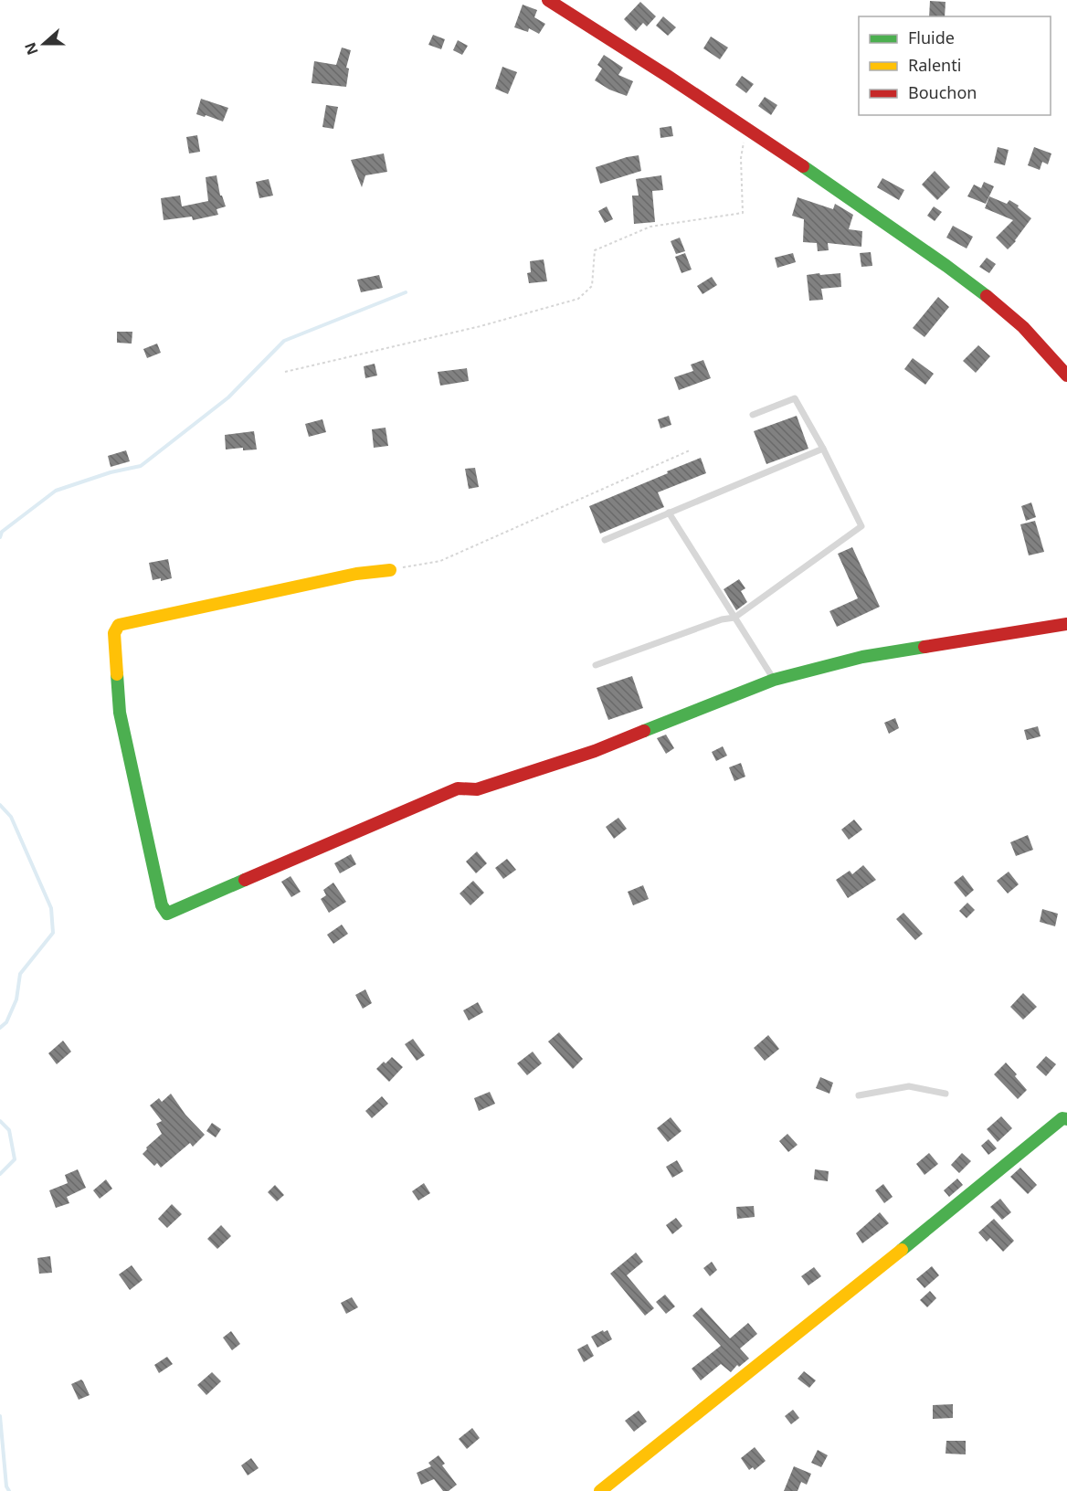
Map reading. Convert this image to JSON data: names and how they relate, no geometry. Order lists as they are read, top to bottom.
{
  "legend": ["Fluide", "Ralenti", "Bouchon"],
  "north": "left"
}
